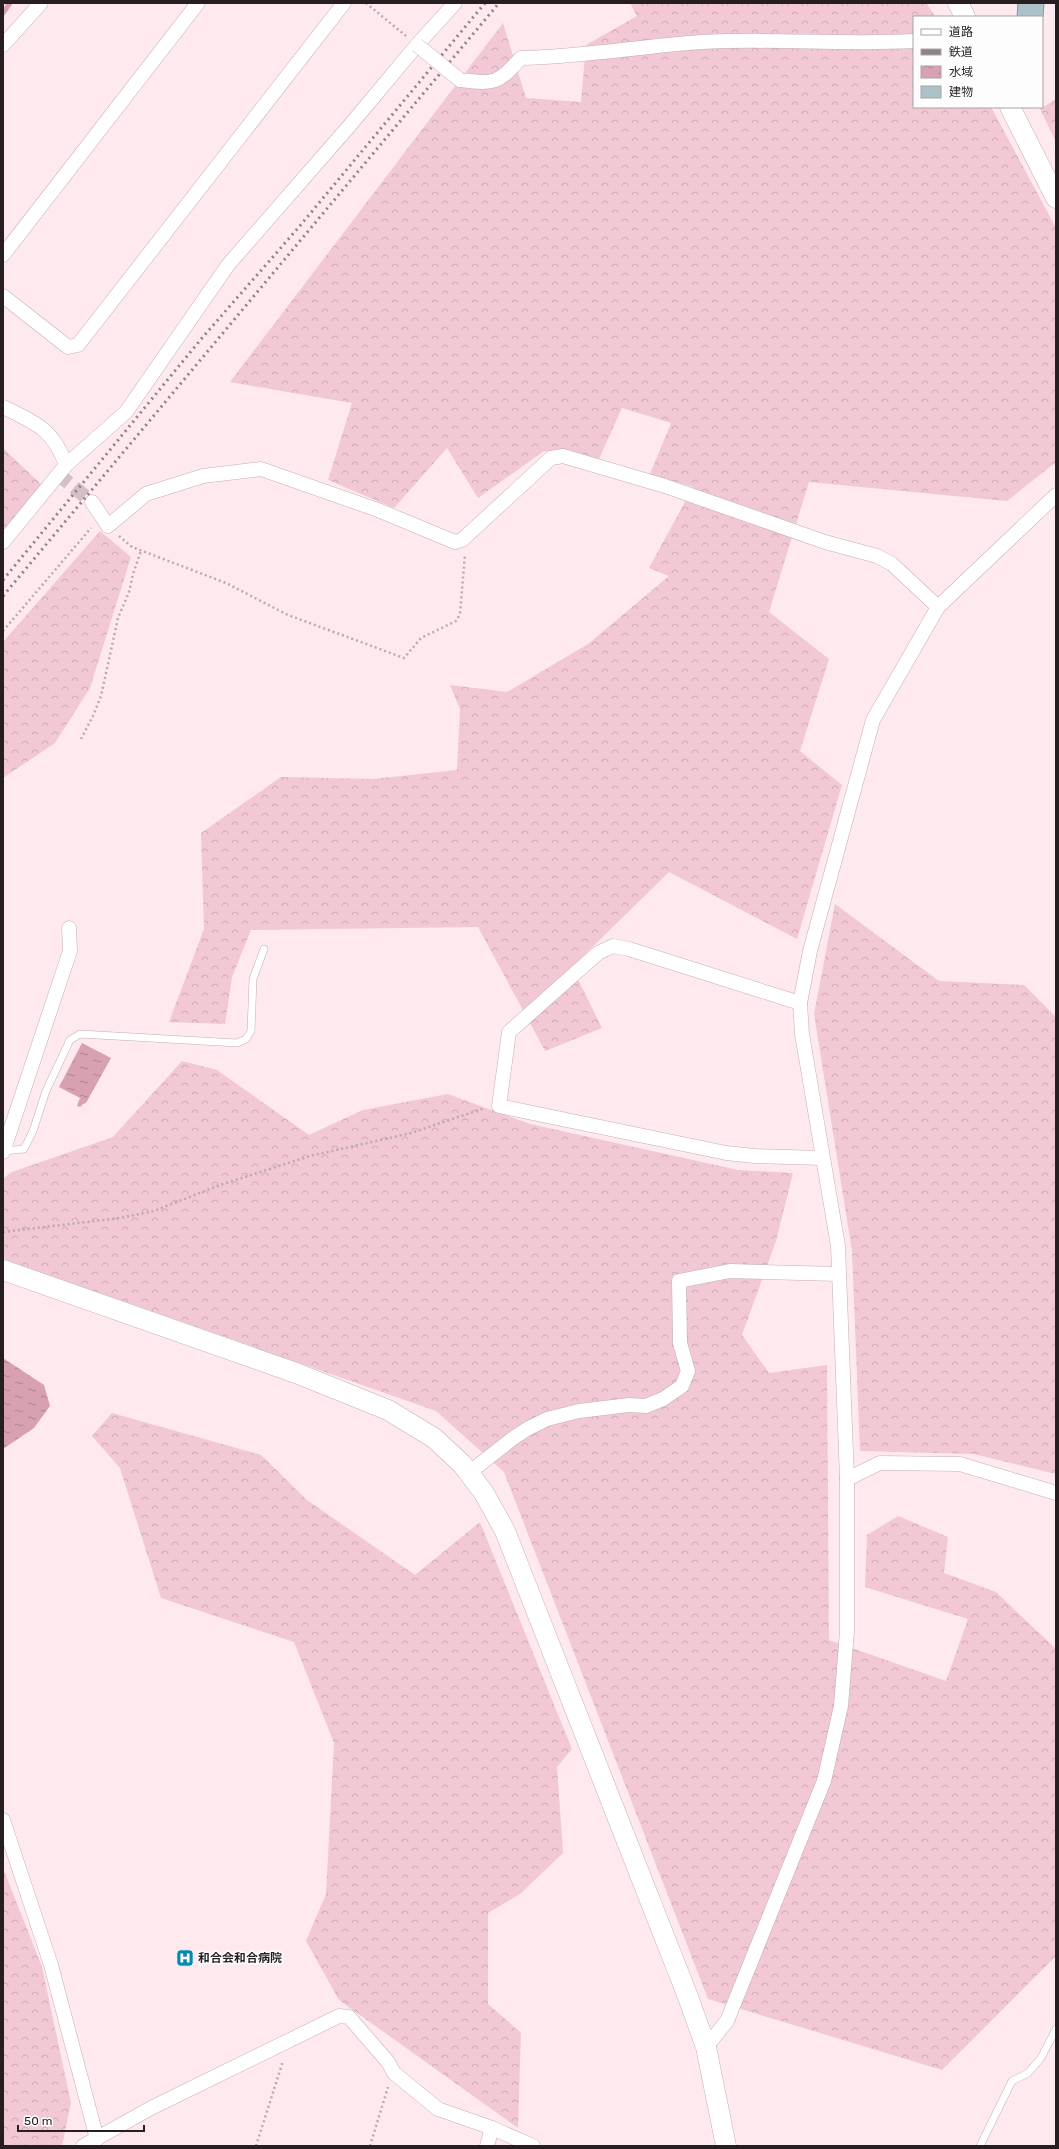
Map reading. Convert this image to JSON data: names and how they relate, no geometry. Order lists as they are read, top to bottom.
{
  "places": {
    "hospital": ["和合会和合病院"]
  },
  "legend": [
    "道路",
    "鉄道",
    "水域",
    "建物"
  ],
  "scale_bar": "50 m"
}
